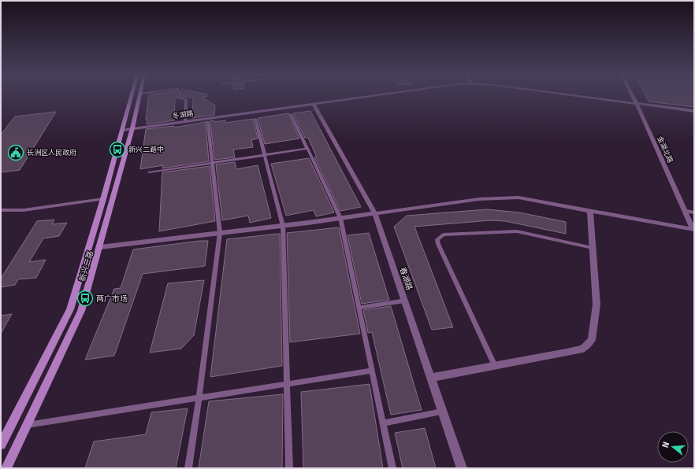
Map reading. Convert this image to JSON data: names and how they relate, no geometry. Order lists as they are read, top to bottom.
{
  "streets": {
    "main road": ["新兴二路"],
    "street": ["冬湖路", "金湖北路", "春湖路"]
  },
  "crossings": [
    ["冬湖路", "金湖北路"],
    ["冬湖路", "新兴二路"],
    ["冬湖路", "春湖路"]
  ],
  "places": {
    "bus stop": ["新兴二路中", "两广市场"],
    "public building": ["长洲区人民政府"]
  },
  "north": "left"
}
